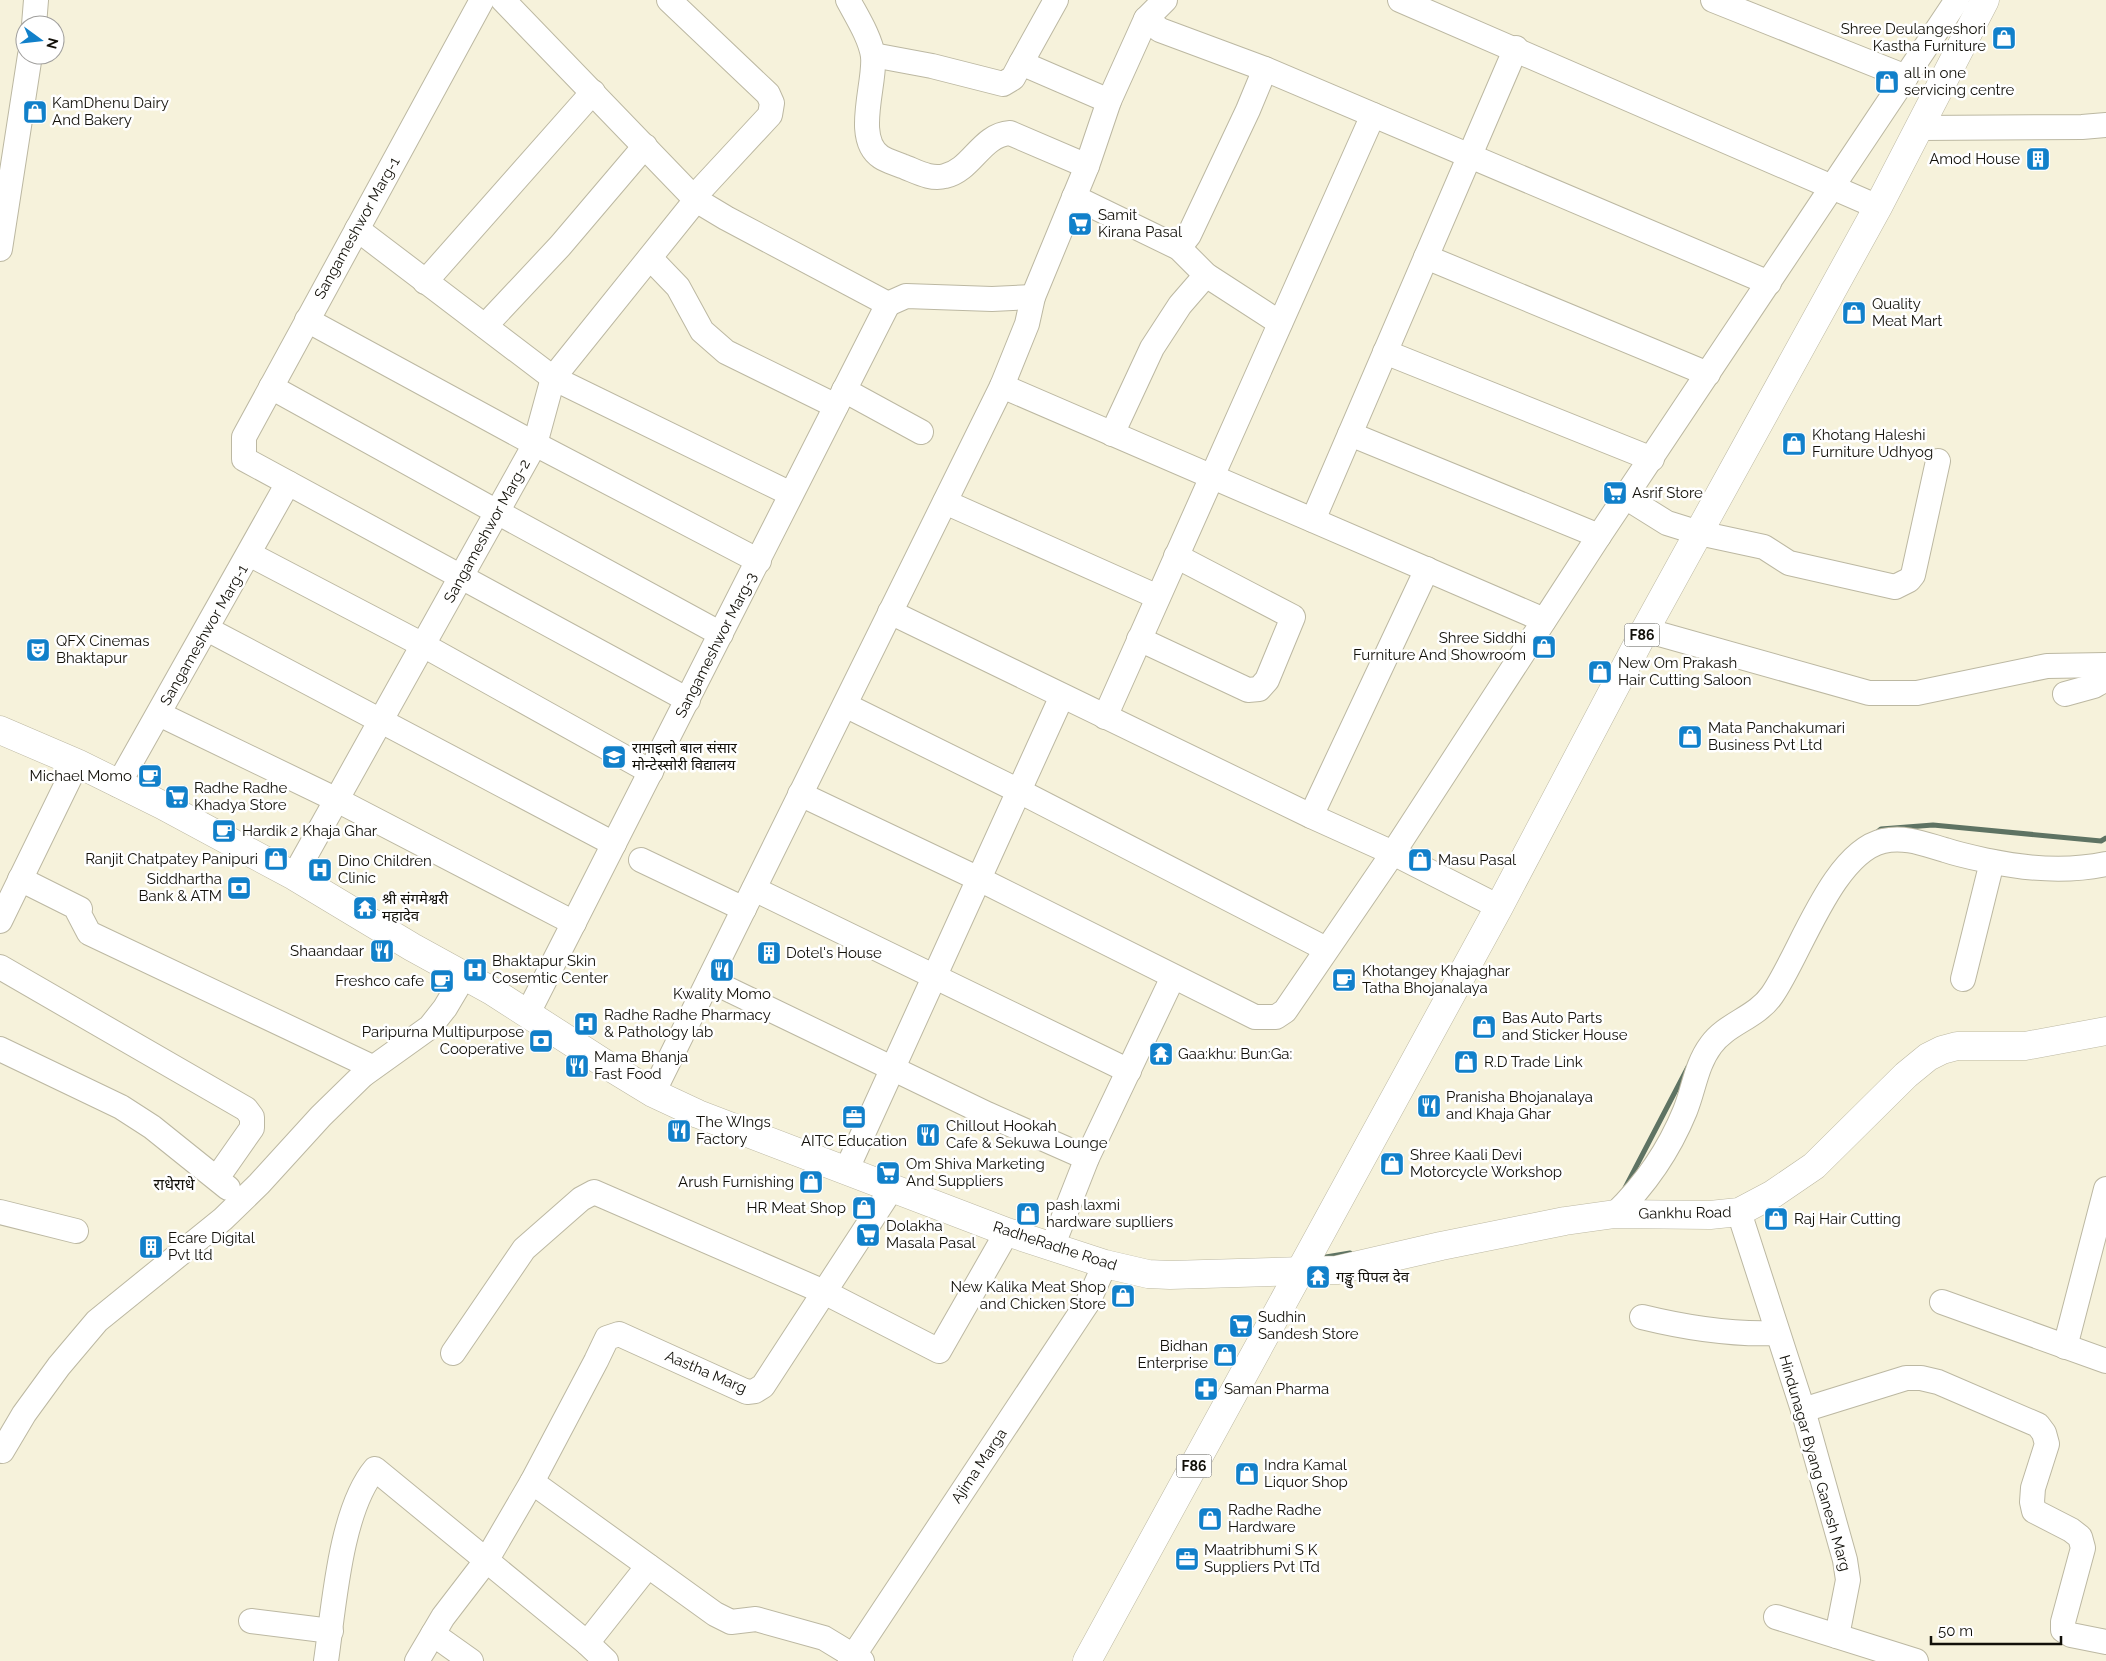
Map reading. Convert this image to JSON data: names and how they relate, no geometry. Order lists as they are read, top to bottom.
{
  "streets": {
    "main road": ["F86", "Gankhu Road", "RadheRadhe Road"],
    "street": [
      "Sangameshwor Marg-1",
      "Sangameshwor Marg-2",
      "Sangameshwor Marg-3",
      "Aastha Marg",
      "Hindunagar Byang Ganesh Marg",
      "Ajima Marga"
    ]
  },
  "crossings": [
    ["Sangameshwor Marg-1", "RadheRadhe Road"],
    ["Sangameshwor Marg-2", "RadheRadhe Road"],
    ["F86", "Gankhu Road"],
    ["F86", "RadheRadhe Road"],
    ["Sangameshwor Marg-3", "RadheRadhe Road"],
    ["Gankhu Road", "RadheRadhe Road"],
    ["Gankhu Road", "Hindunagar Byang Ganesh Marg"],
    ["RadheRadhe Road", "Aastha Marg"],
    ["RadheRadhe Road", "Ajima Marga"]
  ],
  "districts": ["राधेराधे"],
  "places": {
    "shop": [
      "Shree Deulangeshori Kastha Furniture",
      "all in one servicing centre",
      "KamDhenu Dairy And Bakery",
      "Quality Meat Mart",
      "Khotang Haleshi Furniture Udhyog",
      "Shree Siddhi Furniture And Showroom",
      "New Om Prakash Hair Cutting Saloon",
      "Mata Panchakumari Business Pvt Ltd",
      "Ranjit Chatpatey Panipuri",
      "Masu Pasal",
      "Bas Auto Parts and Sticker House",
      "R.D Trade Link",
      "Shree Kaali Devi Motorcycle Workshop",
      "Arush Furnishing",
      "HR Meat Shop",
      "pash laxmi hardware suplliers",
      "Raj Hair Cutting",
      "New Kalika Meat Shop and Chicken Store",
      "Bidhan Enterprise",
      "Indra Kamal Liquor Shop",
      "Radhe Radhe Hardware"
    ],
    "building": ["Amod House", "Dotel's House", "Ecare Digital Pvt ltd"],
    "supermarket": [
      "Samit Kirana Pasal",
      "Asrif Store",
      "Radhe Radhe Khadya Store",
      "Om Shiva Marketing And Suppliers",
      "Dolakha Masala Pasal",
      "Sudhin Sandesh Store"
    ],
    "theatre": ["QFX Cinemas Bhaktapur"],
    "school or university": ["रामाइलो बाल संसार मोन्टेस्सोरी विद्यालय"],
    "cafe": [
      "Michael Momo",
      "Hardik 2 Khaja Ghar",
      "Khotangey Khajaghar Tatha Bhojanalaya",
      "Freshco cafe"
    ],
    "hospital": ["Dino Children Clinic", "Bhaktapur Skin Cosemtic Center", "Radhe Radhe Pharmacy & Pathology lab"],
    "bank": ["Siddhartha Bank & ATM", "Paripurna Multipurpose Cooperative"],
    "temple": ["श्री संगमेश्वरी महादेव", "Gaa:khu: Bun:Ga:", "गङ्खु पिपल देव"],
    "restaurant": [
      "Shaandaar",
      "Kwality Momo",
      "Mama Bhanja Fast Food",
      "Pranisha Bhojanalaya and Khaja Ghar",
      "The WIngs Factory",
      "Chillout Hookah Cafe & Sekuwa Lounge"
    ],
    "office": ["AITC Education", "Maatribhumi S K Suppliers Pvt lTd"],
    "pharmacy": ["Saman Pharma"]
  },
  "scale_bar": "50 m",
  "north": "right"
}
